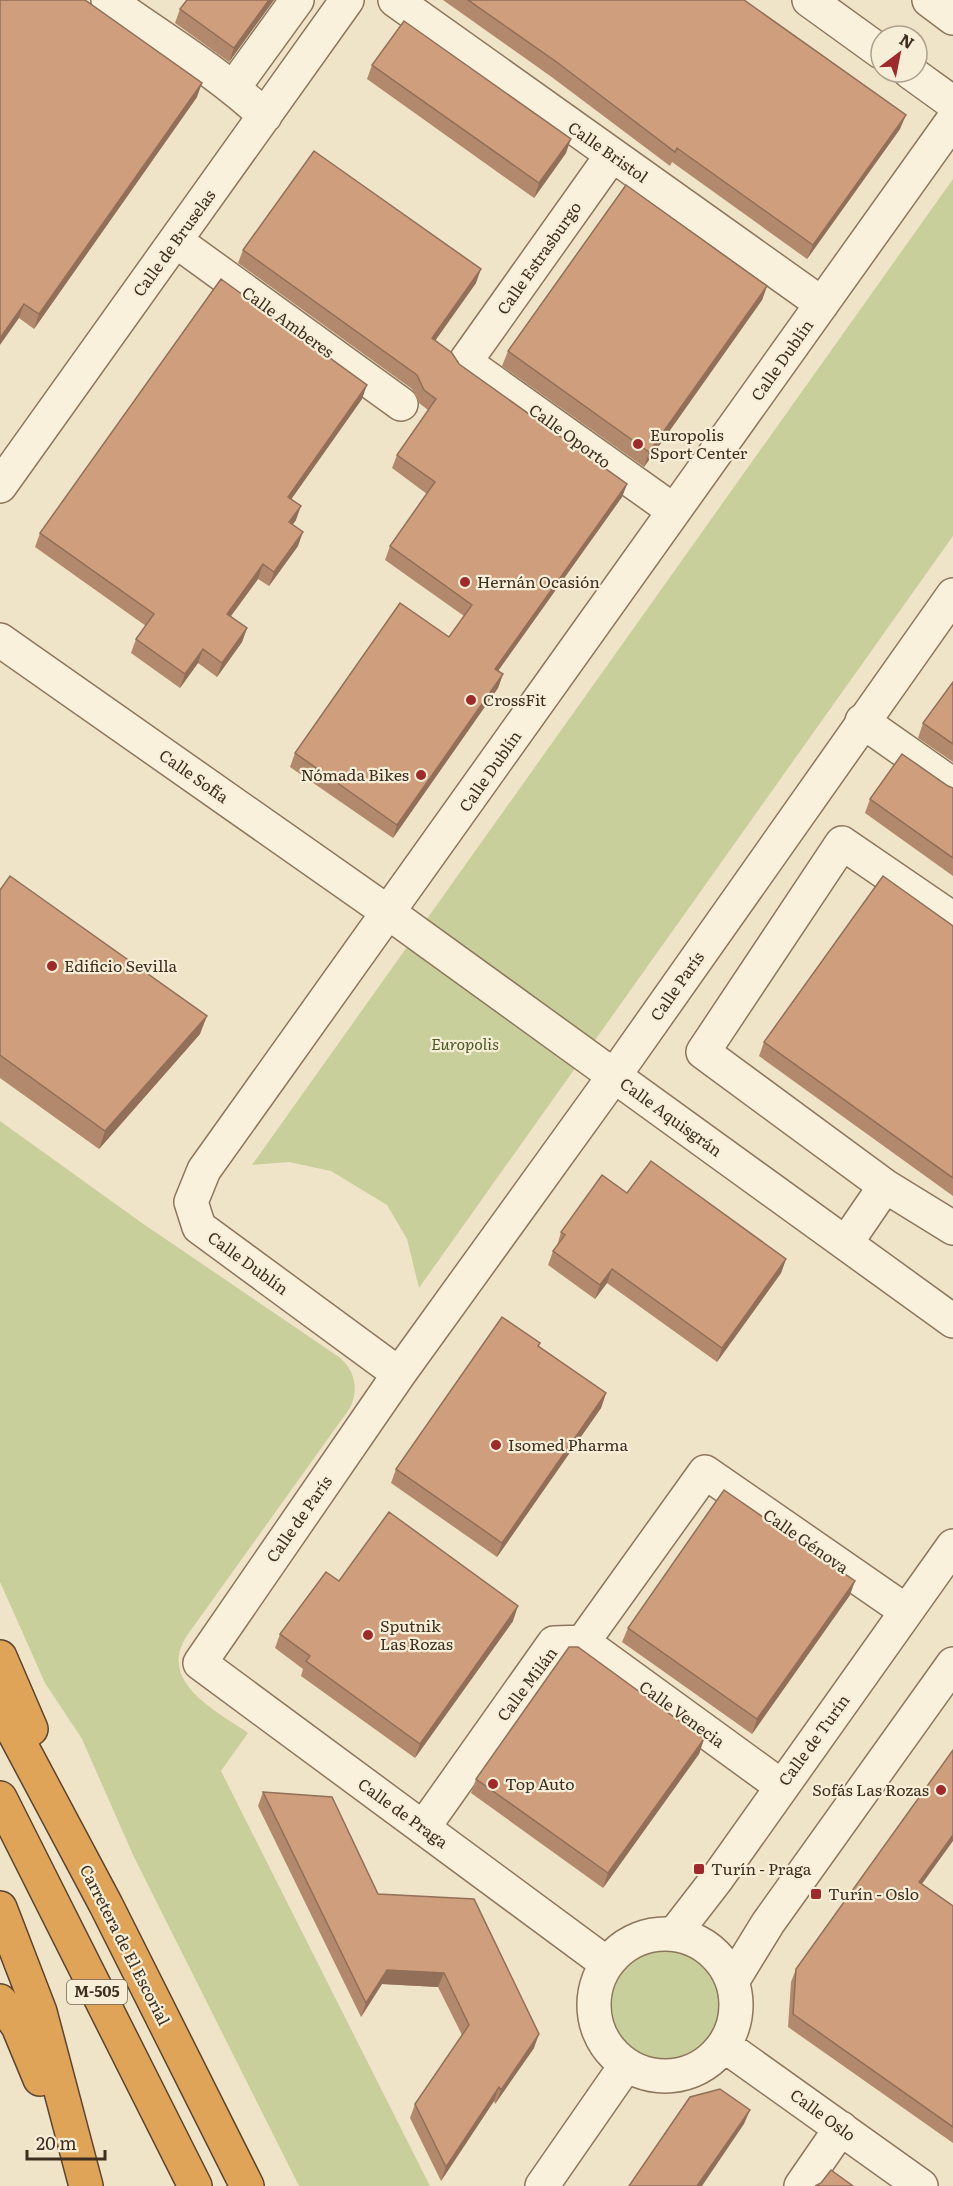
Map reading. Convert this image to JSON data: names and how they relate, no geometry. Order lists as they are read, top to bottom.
{
  "streets": {
    "highway": ["Carretera de El Escorial", "M-505"],
    "street": [
      "Calle Bristol",
      "Calle de Bruselas",
      "Calle Estrasburgo",
      "Calle Amberes",
      "Calle Dublín",
      "Calle Oporto",
      "Calle Sofía",
      "Calle París",
      "Calle Aquisgrán",
      "Calle de París",
      "Calle Génova",
      "Calle Milán",
      "Calle Venecia",
      "Calle de Turín",
      "Calle de Praga",
      "Calle Oslo"
    ]
  },
  "crossings": [
    ["Calle Bristol", "Calle Estrasburgo"],
    ["Calle Bristol", "Calle Dublín"],
    ["Calle de Bruselas", "Calle Amberes"],
    ["Calle Estrasburgo", "Calle Oporto"],
    ["Calle Dublín", "Calle Oporto"],
    ["Calle Dublín", "Calle Sofía"],
    ["Calle Dublín", "Calle París"],
    ["Calle Dublín", "Calle Aquisgrán"],
    ["Calle Dublín", "Calle de París"],
    ["Calle Sofía", "Calle Aquisgrán"],
    ["Calle París", "Calle Aquisgrán"],
    ["Calle París", "Calle de París"],
    ["Calle de París", "Calle de Praga"],
    ["Calle Génova", "Calle Milán"],
    ["Calle Génova", "Calle Venecia"],
    ["Calle Génova", "Calle de Turín"],
    ["Calle Milán", "Calle Venecia"],
    ["Calle Milán", "Calle de Praga"],
    ["Calle Venecia", "Calle de Turín"],
    ["Calle de Turín", "Calle de Praga"],
    ["Calle de Turín", "Calle Oslo"],
    ["Calle de Praga", "Calle Oslo"]
  ],
  "parks": ["Europolis"],
  "places": {
    "other": [
      "Europolis Sport Center",
      "Hernán Ocasión",
      "CrossFit",
      "Nómada Bikes",
      "Edificio Sevilla",
      "Isomed Pharma",
      "Sputnik Las Rozas",
      "Top Auto",
      "Sofás Las Rozas"
    ],
    "transit": ["Turín - Praga", "Turín - Oslo"]
  },
  "scale_bar": "20 m",
  "north": "top right"
}
